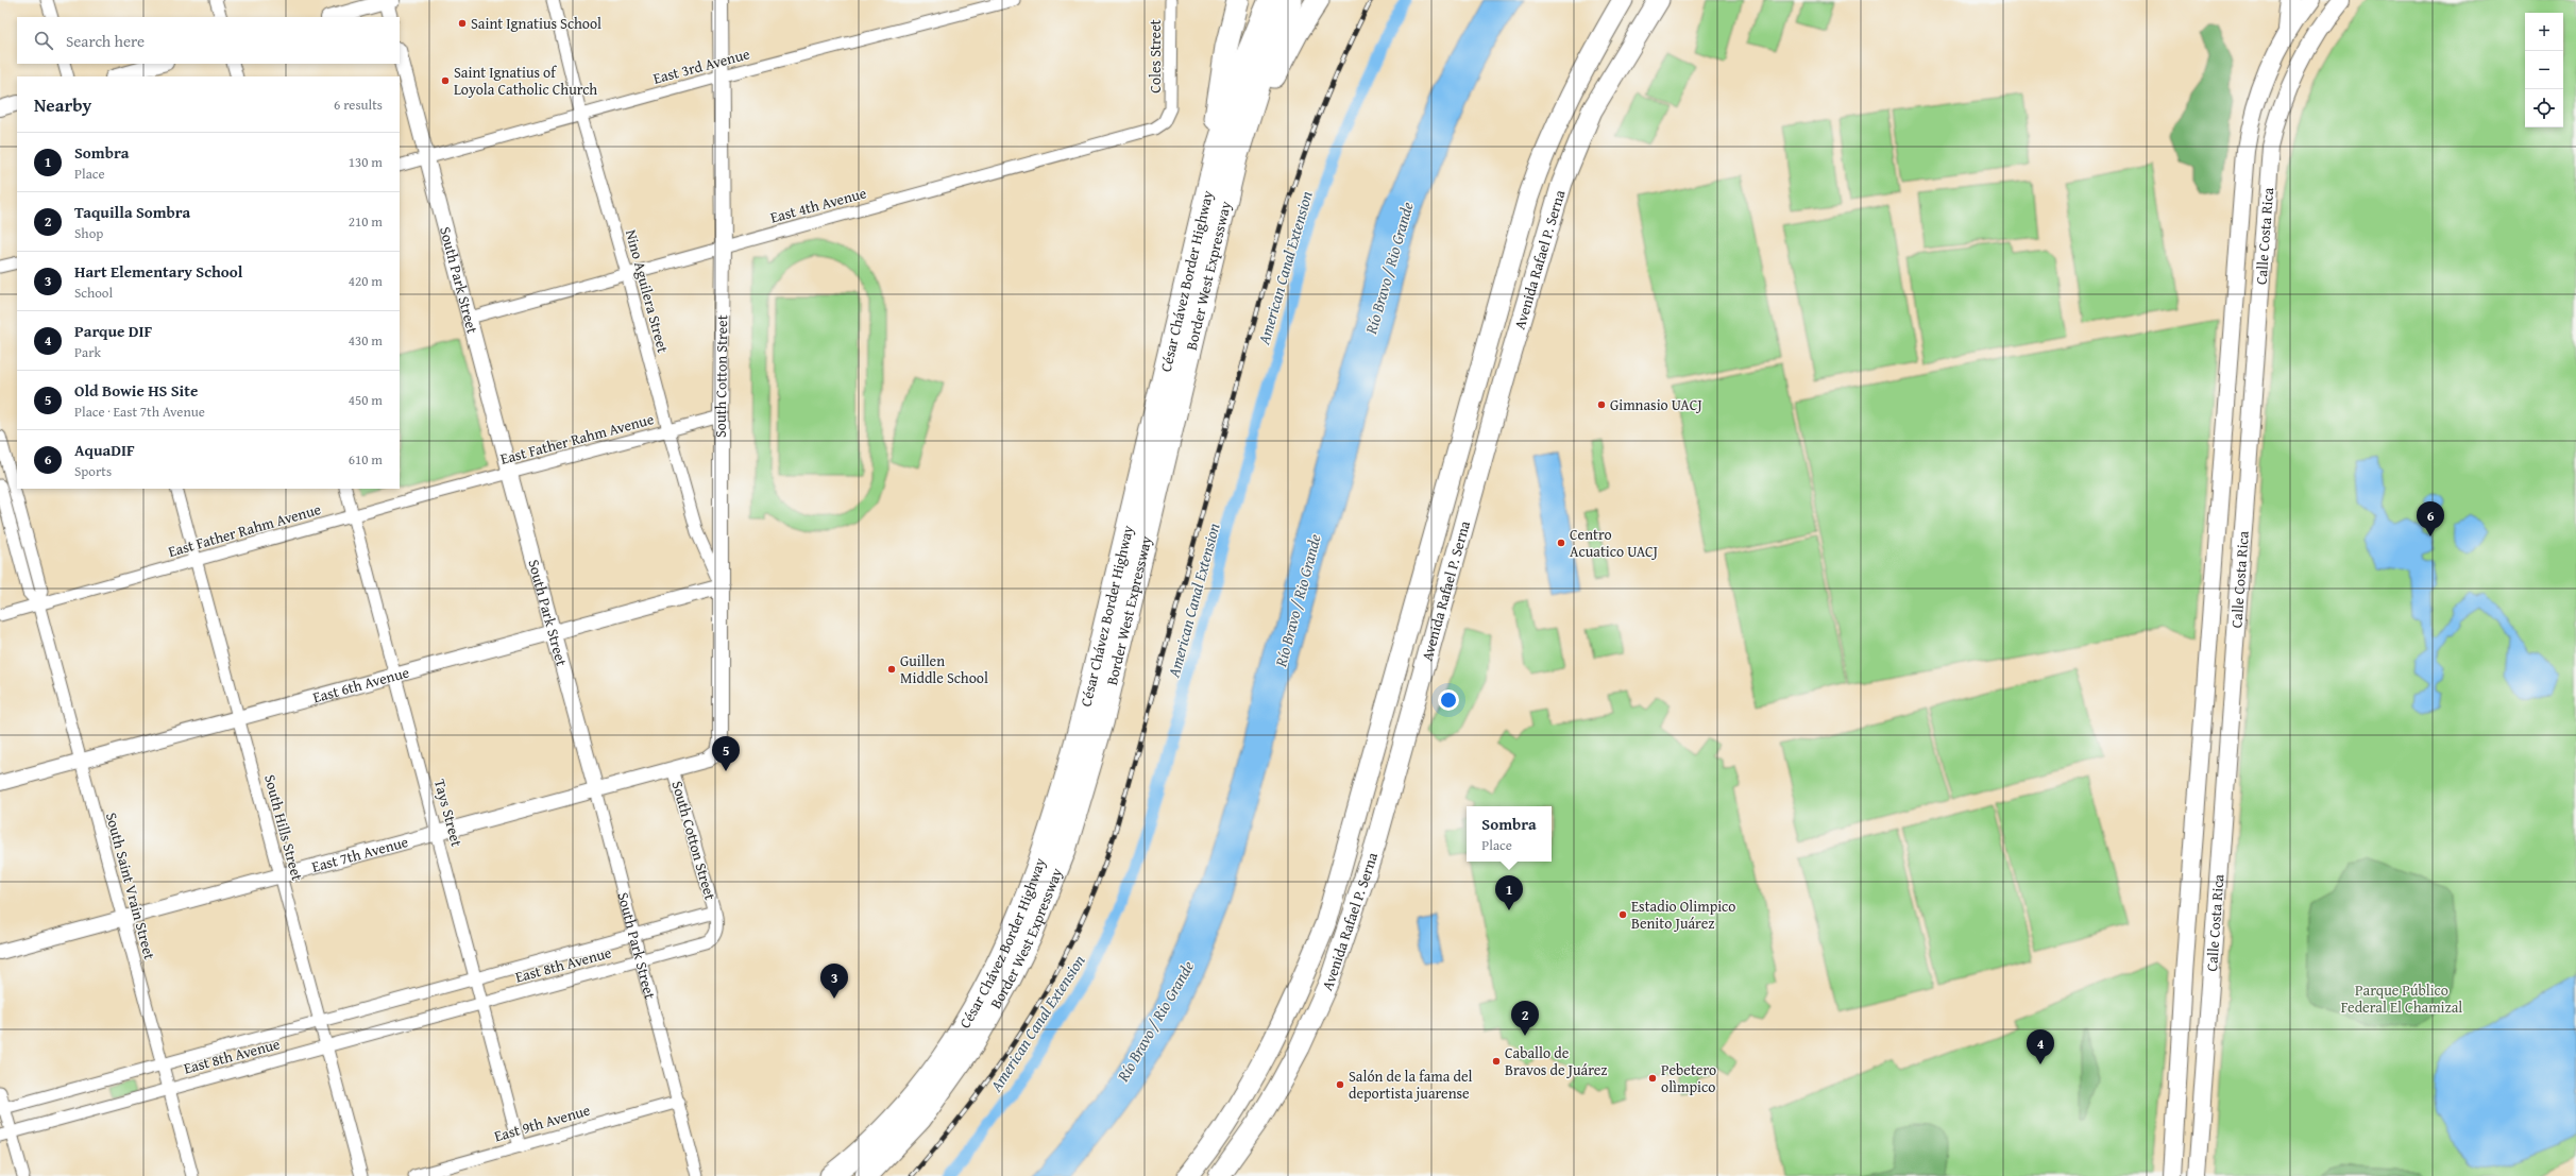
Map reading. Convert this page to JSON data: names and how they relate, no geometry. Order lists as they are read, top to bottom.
{
  "streets": {
    "highway": ["Avenida Rafael P. Serna", "Border West Expressway", "César Chávez Border Highway"],
    "main road": ["Calle Costa Rica"],
    "street": [
      "Coles Street",
      "East 3rd Avenue",
      "East 4th Avenue",
      "South Park Street",
      "Nino Aguilera Street",
      "South Cotton Street",
      "East Father Rahm Avenue",
      "East 6th Avenue",
      "Tays Street",
      "South Hills Street",
      "East 7th Avenue",
      "South Saint Vrain Street",
      "East 8th Avenue",
      "East 9th Avenue"
    ]
  },
  "crossings": [
    ["Coles Street", "East 4th Avenue"],
    ["East 3rd Avenue", "South Park Street"],
    ["East 3rd Avenue", "Nino Aguilera Street"],
    ["East 3rd Avenue", "South Cotton Street"],
    ["East 4th Avenue", "South Park Street"],
    ["East 4th Avenue", "Nino Aguilera Street"],
    ["East 4th Avenue", "South Cotton Street"],
    ["Border West Expressway", "César Chávez Border Highway"],
    ["South Park Street", "East Father Rahm Avenue"],
    ["South Park Street", "East 6th Avenue"],
    ["South Park Street", "East 7th Avenue"],
    ["South Park Street", "East 8th Avenue"],
    ["South Park Street", "East 9th Avenue"],
    ["Nino Aguilera Street", "South Cotton Street"],
    ["Nino Aguilera Street", "East Father Rahm Avenue"],
    ["Nino Aguilera Street", "East 6th Avenue"],
    ["South Cotton Street", "East Father Rahm Avenue"],
    ["South Cotton Street", "East 6th Avenue"],
    ["South Cotton Street", "East 7th Avenue"],
    ["South Cotton Street", "East 8th Avenue"],
    ["East Father Rahm Avenue", "Tays Street"],
    ["East Father Rahm Avenue", "South Hills Street"],
    ["East Father Rahm Avenue", "South Saint Vrain Street"],
    ["East 6th Avenue", "Tays Street"],
    ["East 6th Avenue", "South Hills Street"],
    ["East 6th Avenue", "South Saint Vrain Street"],
    ["Tays Street", "East 7th Avenue"],
    ["Tays Street", "East 8th Avenue"],
    ["Tays Street", "East 9th Avenue"],
    ["South Hills Street", "East 7th Avenue"],
    ["South Hills Street", "East 8th Avenue"],
    ["East 7th Avenue", "South Saint Vrain Street"],
    ["South Saint Vrain Street", "East 8th Avenue"]
  ],
  "water": ["American Canal Extension", "Río Bravo / Rio Grande"],
  "parks": ["Parque Público Federal El Chamizal"],
  "places": [
    "Saint Ignatius School",
    "Saint Ignatius of Loyola Catholic Church",
    "Gimnasio UACJ",
    "Centro Acuatico UACJ",
    "Guillen Middle School",
    "Estadio Olimpico Benito Juárez",
    "Caballo de Bravos de Juárez",
    "Pebetero olìmpico",
    "Salón de la fama del deportista juarense"
  ],
  "page": {
    "map_buttons": ["+", "−"],
    "search": "Search here",
    "heading": ["Nearby", "6 results"],
    "list": [
      {
        "mark": "1",
        "name": "Sombra",
        "note": "Place",
        "value": "130 m"
      },
      {
        "mark": "2",
        "name": "Taquilla Sombra",
        "note": "Shop",
        "value": "210 m"
      },
      {
        "mark": "3",
        "name": "Hart Elementary School",
        "note": "School",
        "value": "420 m"
      },
      {
        "mark": "4",
        "name": "Parque DIF",
        "note": "Park",
        "value": "430 m"
      },
      {
        "mark": "5",
        "name": "Old Bowie HS Site",
        "note": "Place · East 7th Avenue",
        "value": "450 m"
      },
      {
        "mark": "6",
        "name": "AquaDIF",
        "note": "Sports",
        "value": "610 m"
      }
    ],
    "pins": [
      "6",
      "5",
      "1",
      "3",
      "2",
      "4"
    ],
    "popup": ["Sombra", "Place"]
  }
}
